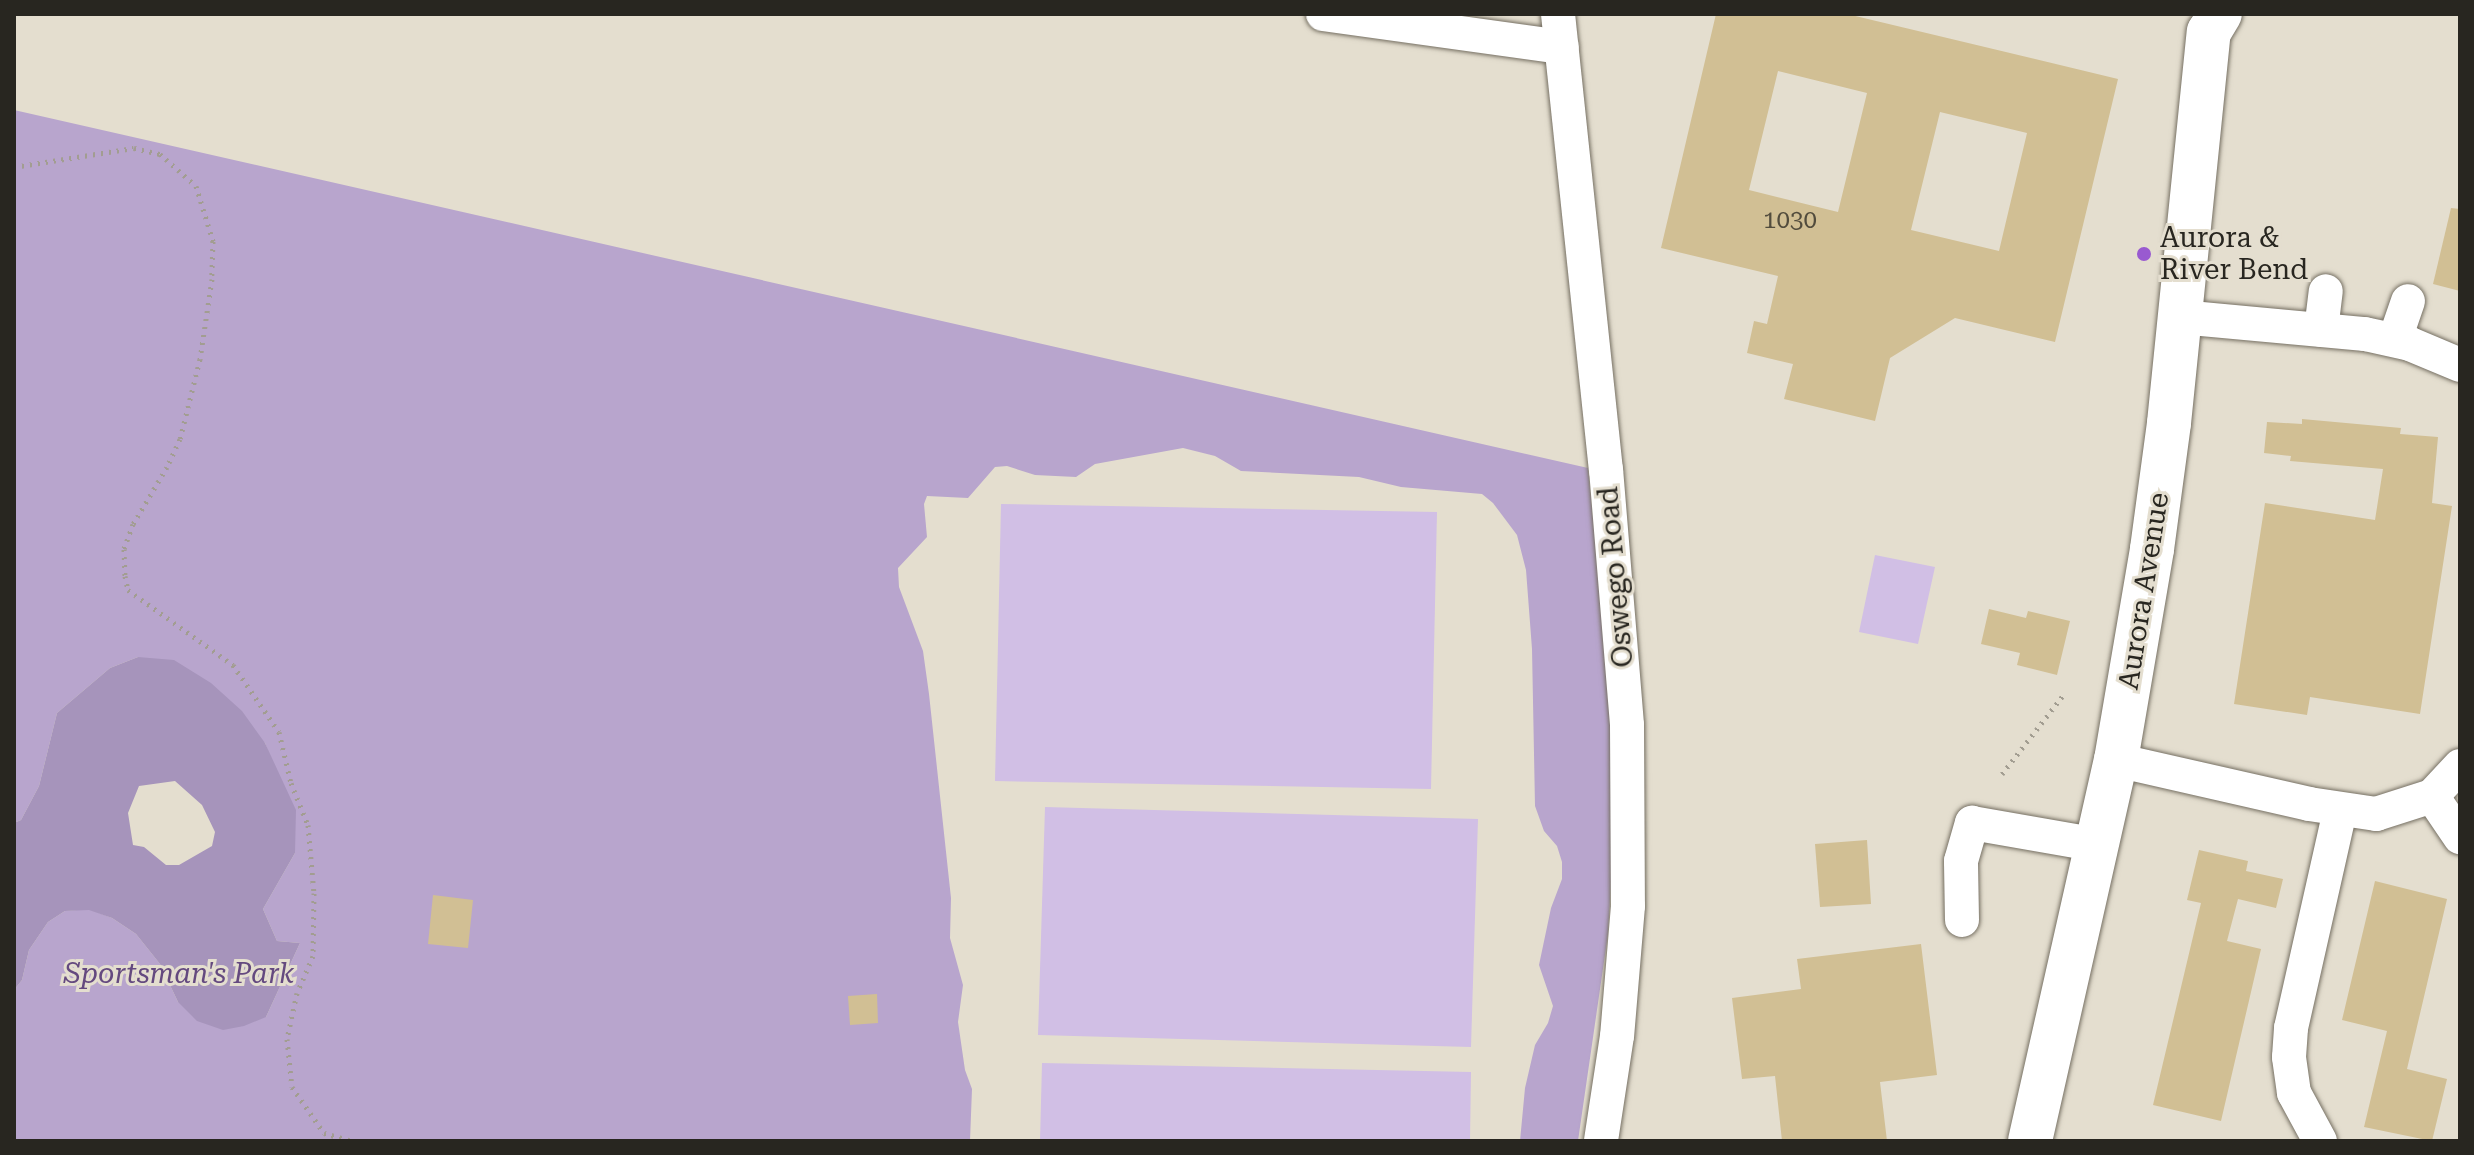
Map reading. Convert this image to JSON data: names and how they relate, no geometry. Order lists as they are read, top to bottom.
{
  "streets": {
    "main road": ["Aurora Avenue"],
    "street": ["Oswego Road"]
  },
  "parks": ["Sportsman's Park"],
  "places": ["Aurora & River Bend"],
  "house_numbers": ["1030"]
}
